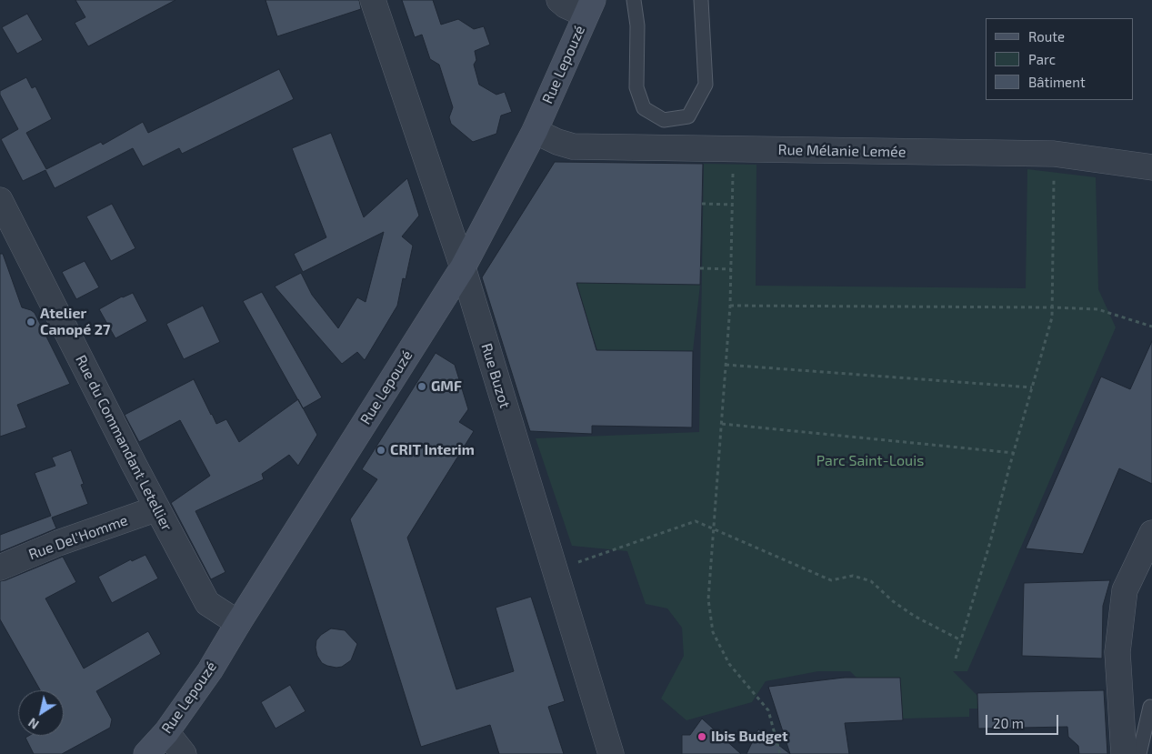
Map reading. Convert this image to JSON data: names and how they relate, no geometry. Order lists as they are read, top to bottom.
{
  "streets": {
    "main road": ["Rue Lepouzé"],
    "street": [
      "Rue Mélanie Lemée",
      "Rue Buzot",
      "Rue du Commandant Letellier",
      "Rue Del'Homme"
    ]
  },
  "crossings": [
    ["Rue Lepouzé", "Rue Mélanie Lemée"],
    ["Rue Lepouzé", "Rue Buzot"],
    ["Rue Lepouzé", "Rue du Commandant Letellier"],
    ["Rue du Commandant Letellier", "Rue Del'Homme"]
  ],
  "parks": ["Parc Saint-Louis"],
  "places": [
    "Atelier Canopé 27",
    "GMF",
    "CRIT Interim",
    "Ibis Budget"
  ],
  "legend": ["Route", "Parc", "Bâtiment"],
  "scale_bar": "20 m",
  "north": "bottom left"
}
